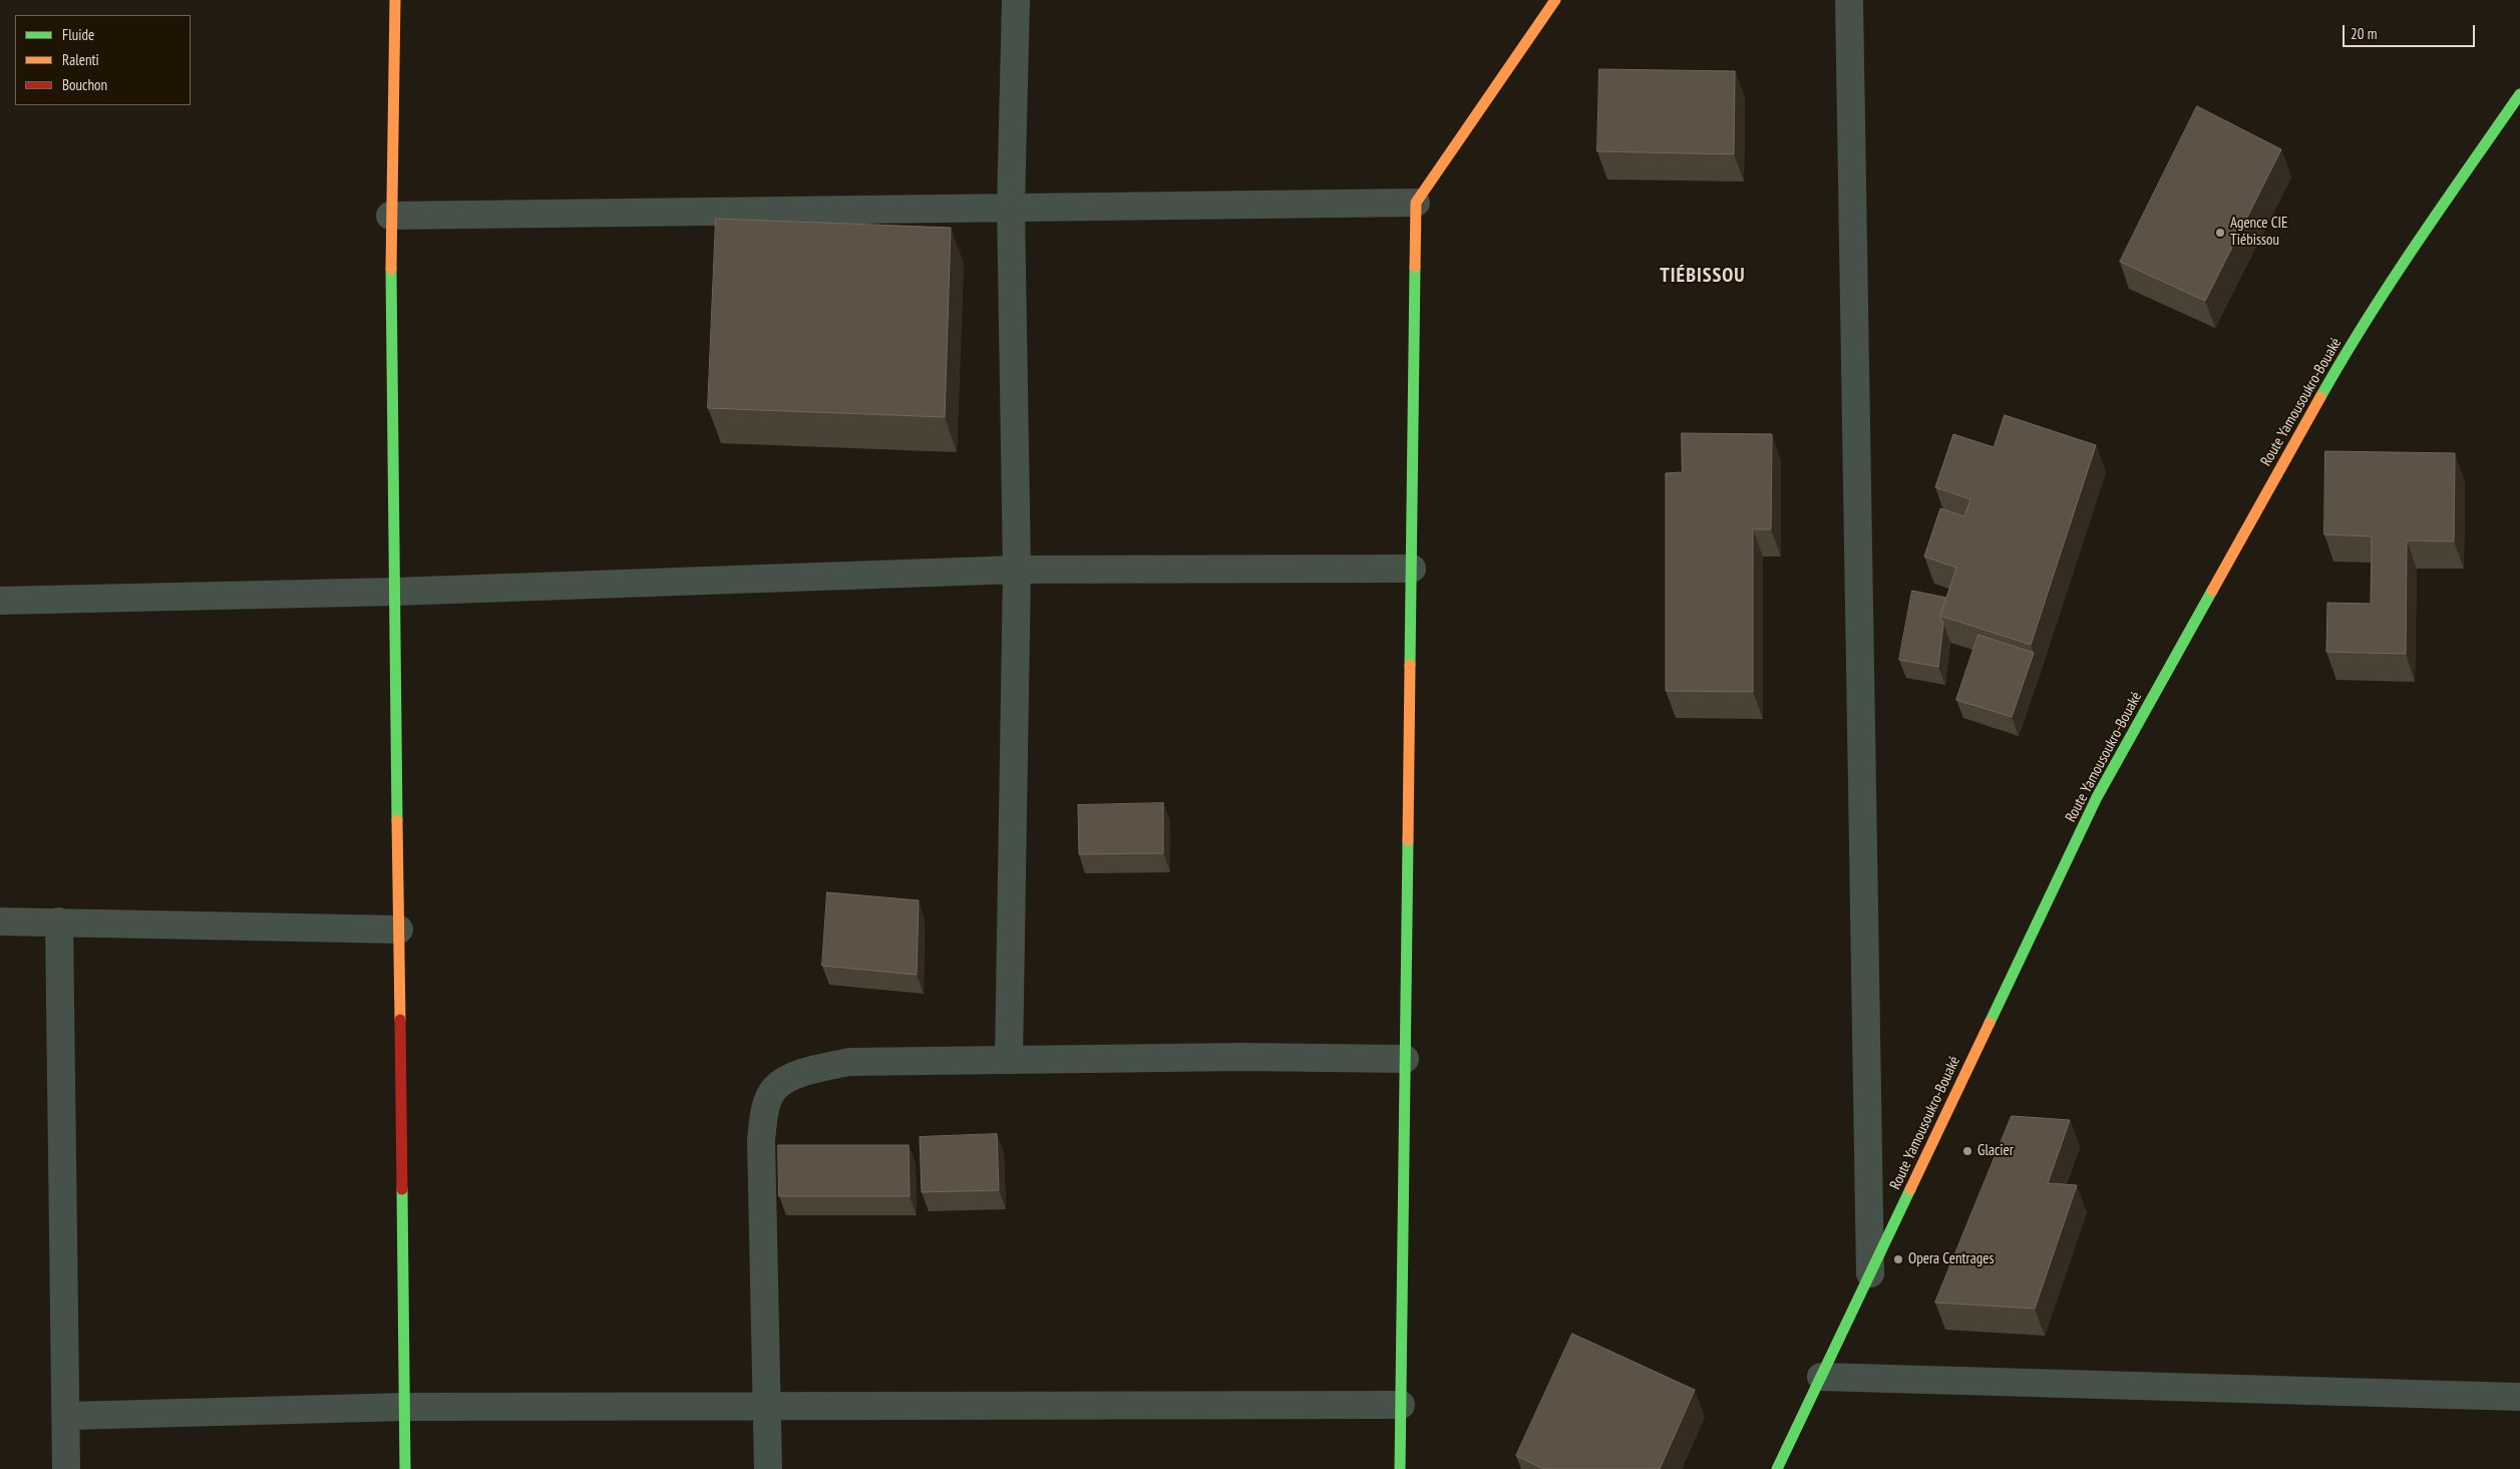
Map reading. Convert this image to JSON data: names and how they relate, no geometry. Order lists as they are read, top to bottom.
{
  "streets": {
    "street": ["Route Yamousoukro-Bouaké"]
  },
  "districts": ["TIÉBISSOU"],
  "places": ["Agence CIE Tiébissou", "Glacier", "Opera Centrages"],
  "legend": ["Fluide", "Ralenti", "Bouchon"],
  "scale_bar": "20 m"
}
